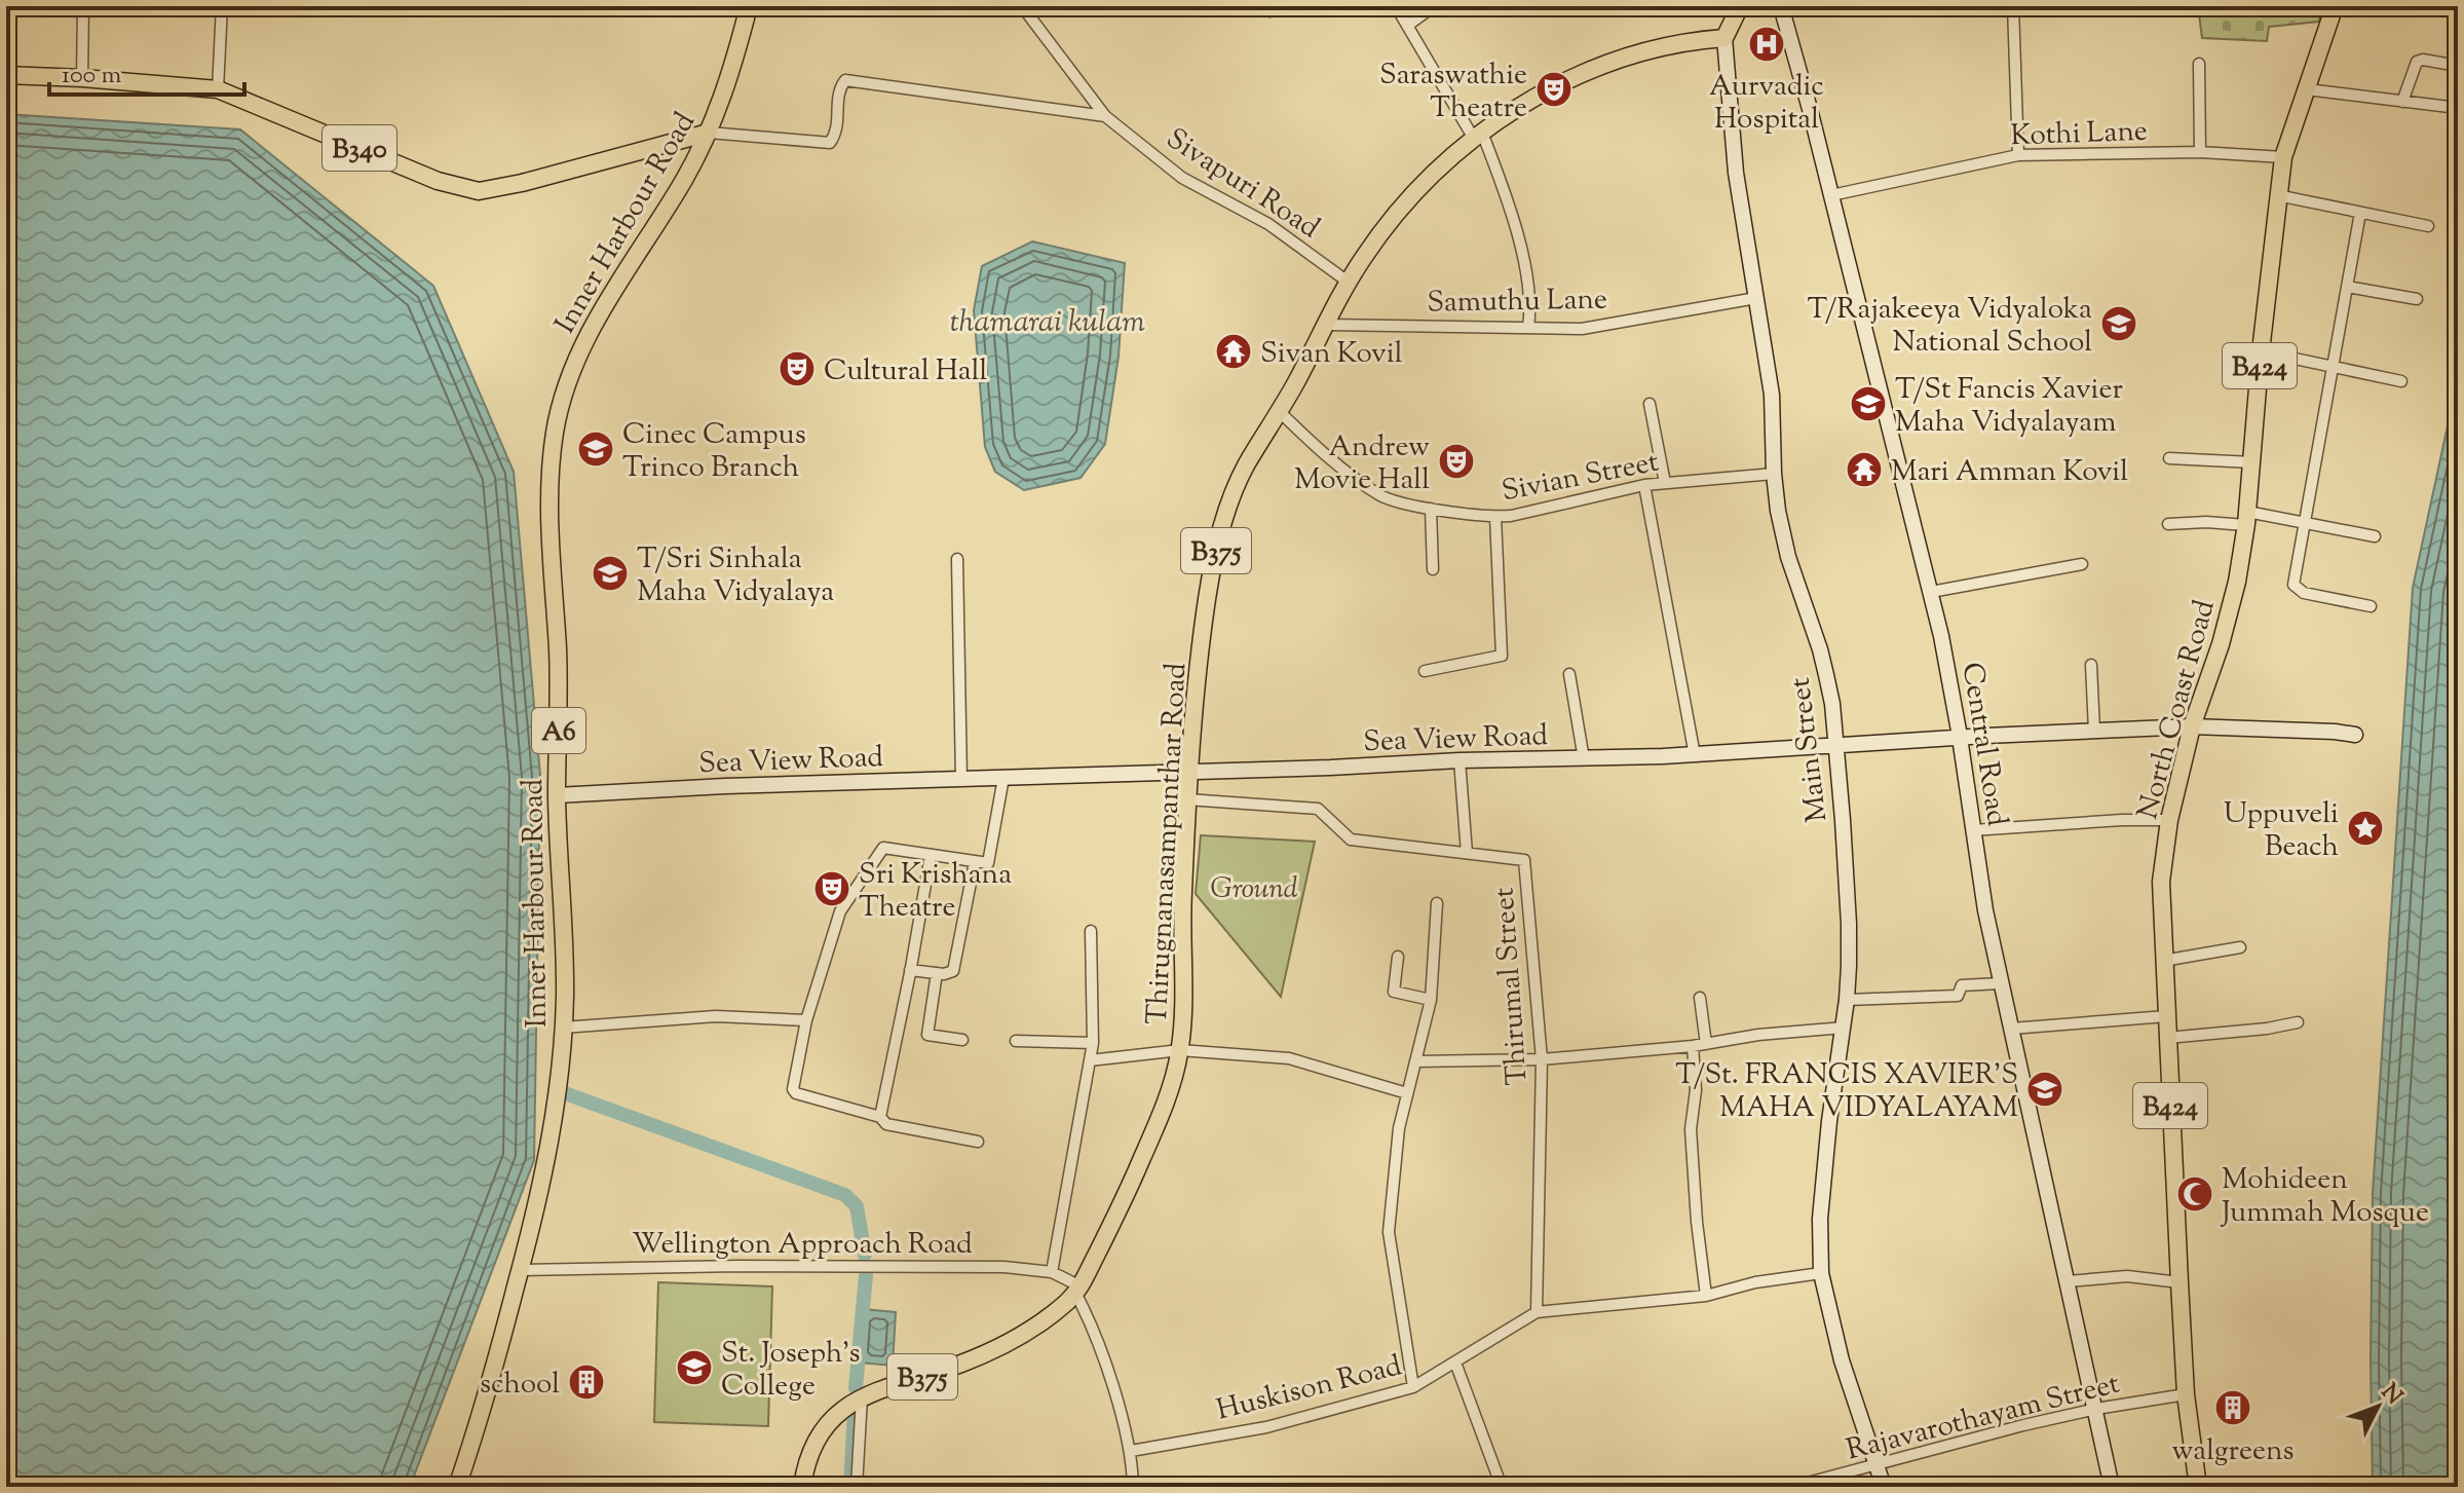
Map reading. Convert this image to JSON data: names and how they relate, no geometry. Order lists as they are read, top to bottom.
{
  "streets": {
    "main road": [
      "B340",
      "Inner Harbour Road",
      "B424",
      "B375",
      "North Coast Road",
      "A6",
      "Sea View Road",
      "Central Road",
      "Main Street",
      "Thirugnanasampanthar Road"
    ],
    "street": [
      "Kothi Lane",
      "Sivapuri Road",
      "Samuthu Lane",
      "Sivian Street",
      "Thirumal Street",
      "Wellington Approach Road",
      "Huskison Road",
      "Rajavarothayam Street"
    ]
  },
  "crossings": [
    ["Kothi Lane", "North Coast Road"],
    ["Kothi Lane", "Central Road"],
    ["B340", "Inner Harbour Road"],
    ["Sivapuri Road", "Thirugnanasampanthar Road"],
    ["Inner Harbour Road", "Sea View Road"],
    ["Inner Harbour Road", "Wellington Approach Road"],
    ["Samuthu Lane", "Main Street"],
    ["Samuthu Lane", "Thirugnanasampanthar Road"],
    ["Sivian Street", "Main Street"],
    ["Sivian Street", "Thirugnanasampanthar Road"],
    ["B375", "Thirugnanasampanthar Road"],
    ["B375", "Wellington Approach Road"],
    ["North Coast Road", "Sea View Road"],
    ["North Coast Road", "Rajavarothayam Street"],
    ["Sea View Road", "Central Road"],
    ["Sea View Road", "Main Street"],
    ["Sea View Road", "Thirugnanasampanthar Road"],
    ["Central Road", "Rajavarothayam Street"],
    ["Main Street", "Thirugnanasampanthar Road"],
    ["Main Street", "Huskison Road"],
    ["Main Street", "Rajavarothayam Street"],
    ["Thirugnanasampanthar Road", "Thirumal Street"],
    ["Thirugnanasampanthar Road", "Wellington Approach Road"],
    ["Thirumal Street", "Huskison Road"]
  ],
  "water": ["thamarai kulam"],
  "parks": ["Ground"],
  "places": {
    "hospital": ["Aurvadic Hospital"],
    "theatre": [
      "Saraswathie Theatre",
      "Cultural Hall",
      "Andrew Movie Hall",
      "Sri Krishana Theatre"
    ],
    "school or university": [
      "T/Rajakeeya Vidyaloka National School",
      "T/St Fancis Xavier Maha Vidyalayam",
      "Cinec Campus Trinco Branch",
      "T/Sri Sinhala Maha Vidyalaya",
      "T/St. FRANCIS XAVIER'S MAHA VIDYALAYAM",
      "St. Joseph's College"
    ],
    "temple": ["Sivan Kovil", "Mari Amman Kovil"],
    "place": ["Uppuveli Beach"],
    "mosque": ["Mohideen Jummah Mosque"],
    "building": ["school", "walgreens"]
  },
  "scale_bar": "100 m",
  "north": "top right"
}
